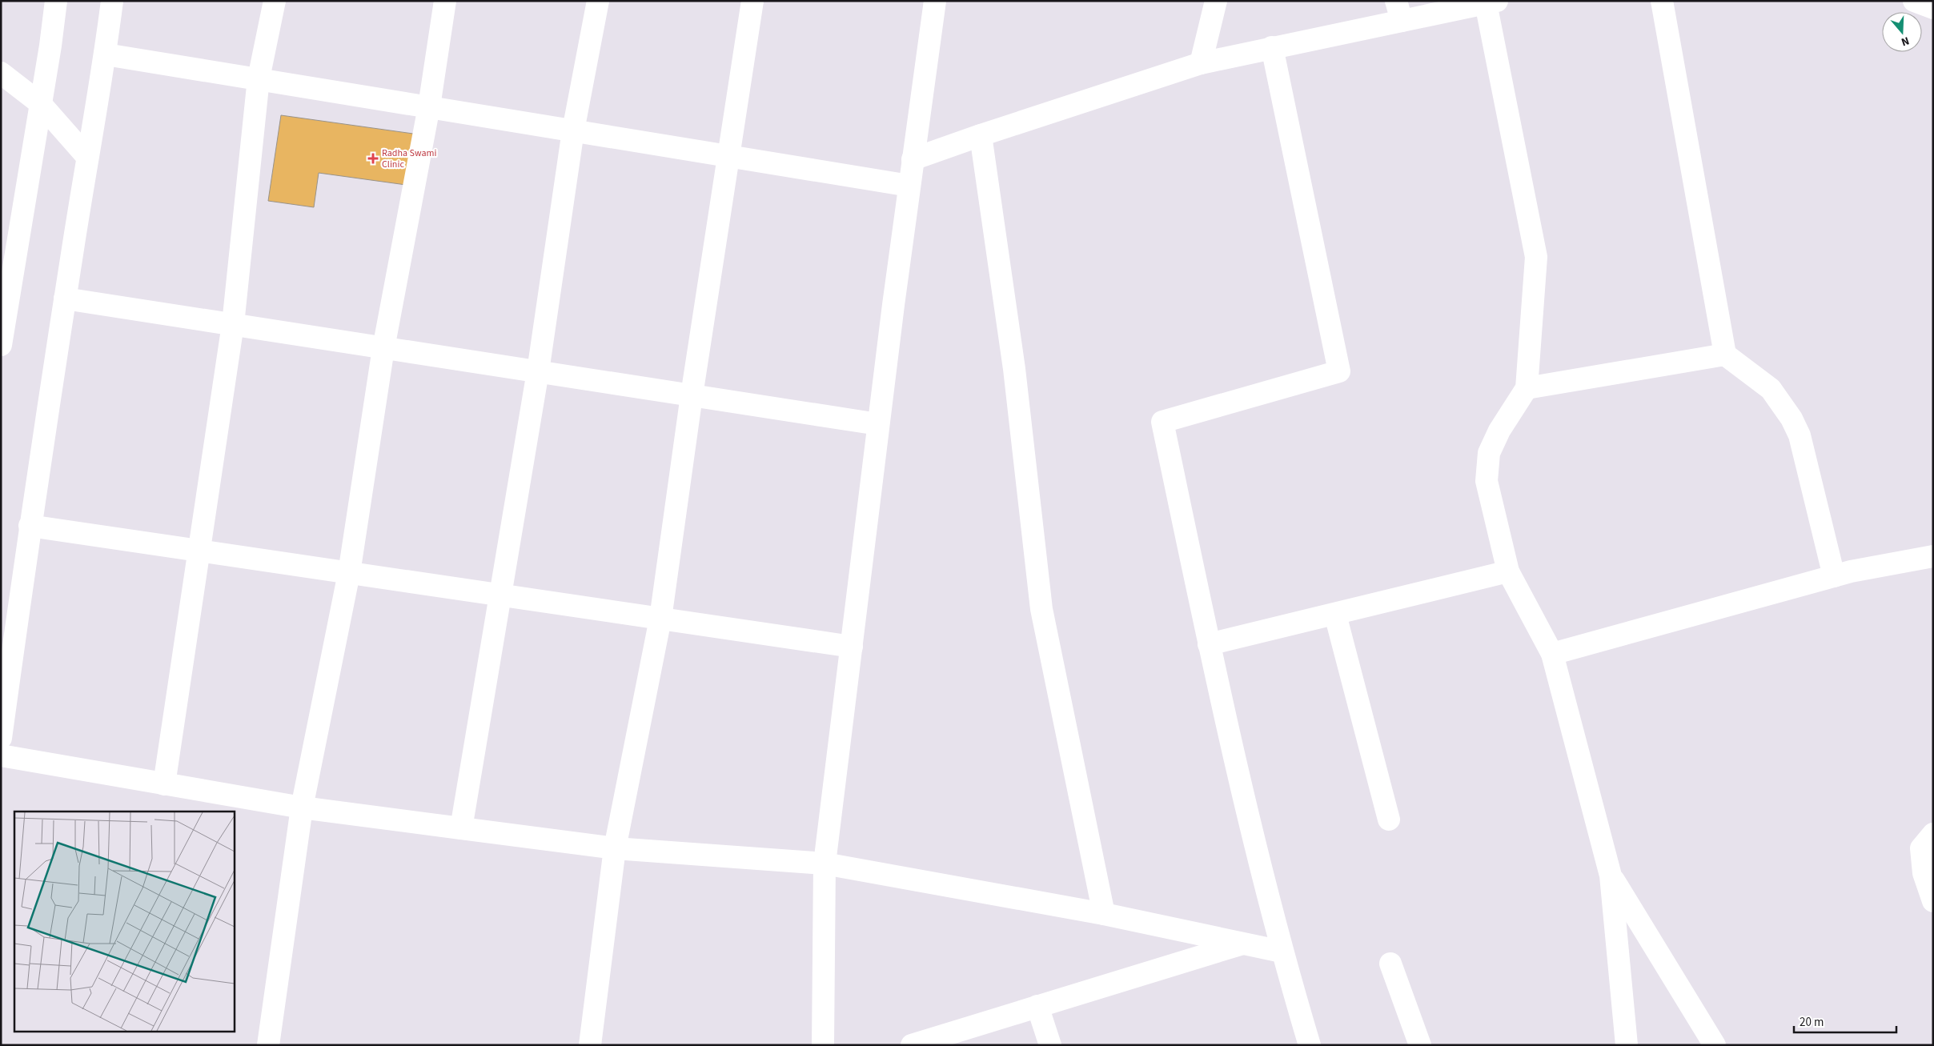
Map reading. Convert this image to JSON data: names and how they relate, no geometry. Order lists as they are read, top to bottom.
{
  "places": {
    "health": ["Radha Swami Clinic"]
  },
  "scale_bar": "20 m",
  "north": "bottom"
}
